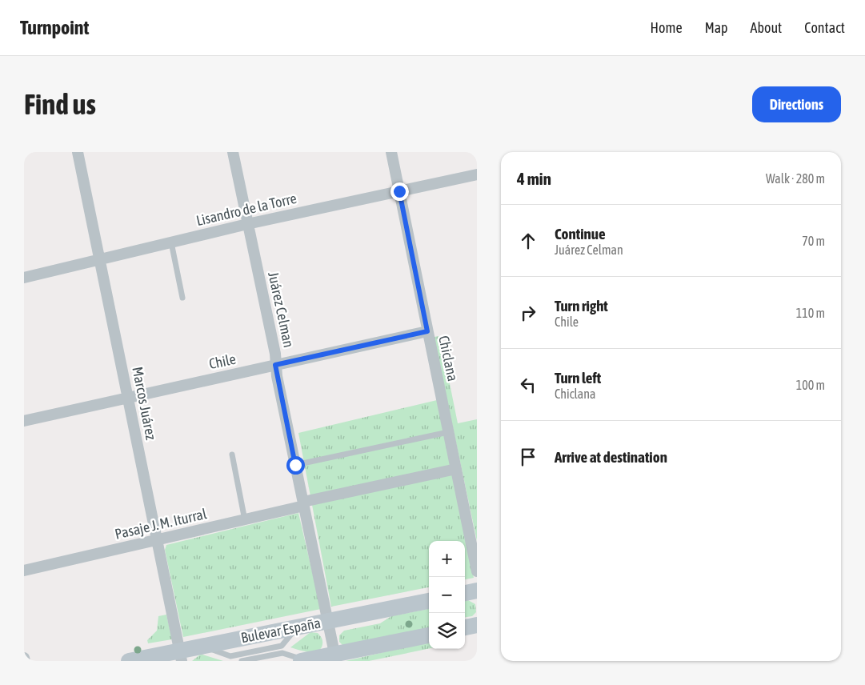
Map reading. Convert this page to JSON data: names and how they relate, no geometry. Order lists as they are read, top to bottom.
{
  "streets": {
    "main road": ["Bulevar España"],
    "street": [
      "Lisandro de la Torre",
      "Juárez Celman",
      "Chiclana",
      "Chile",
      "Marcos Juárez",
      "Pasaje J. M. Iturral"
    ]
  },
  "crossings": [
    ["Lisandro de la Torre", "Juárez Celman"],
    ["Lisandro de la Torre", "Chiclana"],
    ["Lisandro de la Torre", "Marcos Juárez"],
    ["Juárez Celman", "Chile"],
    ["Juárez Celman", "Pasaje J. M. Iturral"],
    ["Juárez Celman", "Bulevar España"],
    ["Chiclana", "Chile"],
    ["Chiclana", "Pasaje J. M. Iturral"],
    ["Chile", "Marcos Juárez"],
    ["Marcos Juárez", "Pasaje J. M. Iturral"],
    ["Marcos Juárez", "Bulevar España"]
  ],
  "page": {
    "header": "Turnpoint",
    "nav": [
      "Home",
      "Map",
      "About",
      "Contact"
    ],
    "buttons": "Directions",
    "title": "Find us",
    "heading": ["4 min", "Walk · 280 m"],
    "list": [
      ["Continue", "Juárez Celman", "70 m"],
      ["Turn right", "Chile", "110 m"],
      ["Turn left", "Chiclana", "100 m"],
      "Arrive at destination"
    ],
    "map_buttons": ["+", "−"]
  }
}
